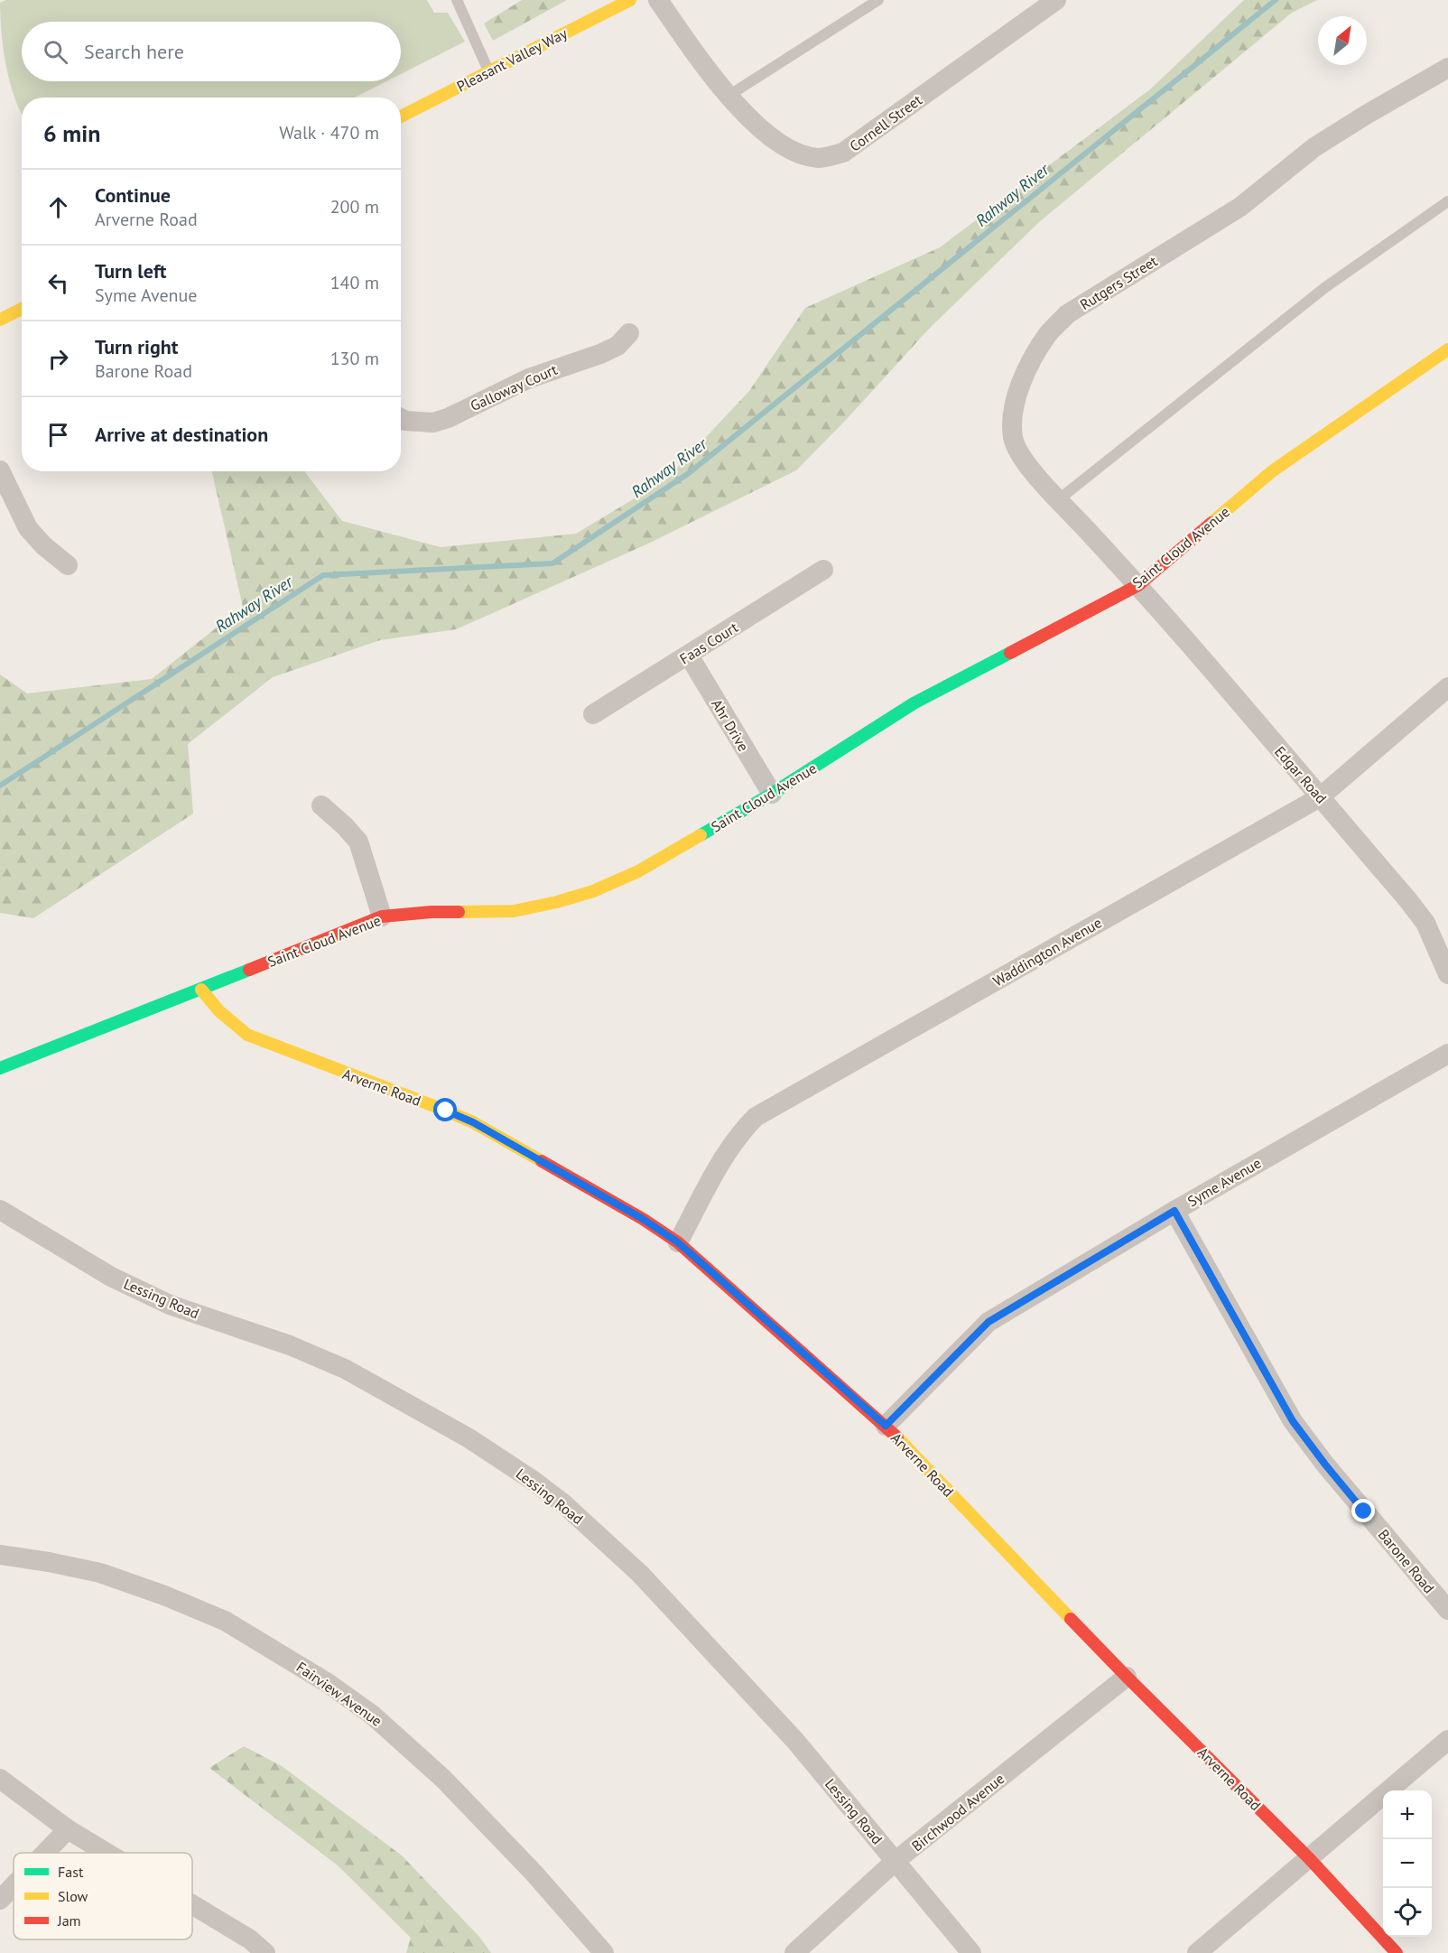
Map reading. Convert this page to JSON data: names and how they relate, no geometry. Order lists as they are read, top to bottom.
{
  "streets": {
    "street": [
      "Pleasant Valley Way",
      "Cornell Street",
      "Rutgers Street",
      "Galloway Court",
      "Saint Cloud Avenue",
      "Faas Court",
      "Ahr Drive",
      "Edgar Road",
      "Waddington Avenue",
      "Arverne Road",
      "Syme Avenue",
      "Lessing Road",
      "Barone Road",
      "Fairview Avenue",
      "Birchwood Avenue"
    ]
  },
  "crossings": [
    ["Rutgers Street", "Saint Cloud Avenue"],
    ["Rutgers Street", "Edgar Road"],
    ["Saint Cloud Avenue", "Ahr Drive"],
    ["Saint Cloud Avenue", "Edgar Road"],
    ["Saint Cloud Avenue", "Arverne Road"],
    ["Faas Court", "Ahr Drive"],
    ["Edgar Road", "Waddington Avenue"],
    ["Waddington Avenue", "Arverne Road"],
    ["Arverne Road", "Syme Avenue"],
    ["Arverne Road", "Birchwood Avenue"],
    ["Syme Avenue", "Barone Road"],
    ["Lessing Road", "Birchwood Avenue"]
  ],
  "water": ["Rahway River"],
  "legend": ["Fast", "Slow", "Jam"],
  "north": "top right",
  "page": {
    "search": "Search here",
    "heading": ["6 min", "Walk · 470 m"],
    "list": [
      ["Continue", "Arverne Road", "200 m"],
      ["Turn left", "Syme Avenue", "140 m"],
      ["Turn right", "Barone Road", "130 m"],
      "Arrive at destination"
    ],
    "map_buttons": ["+", "−"]
  }
}
